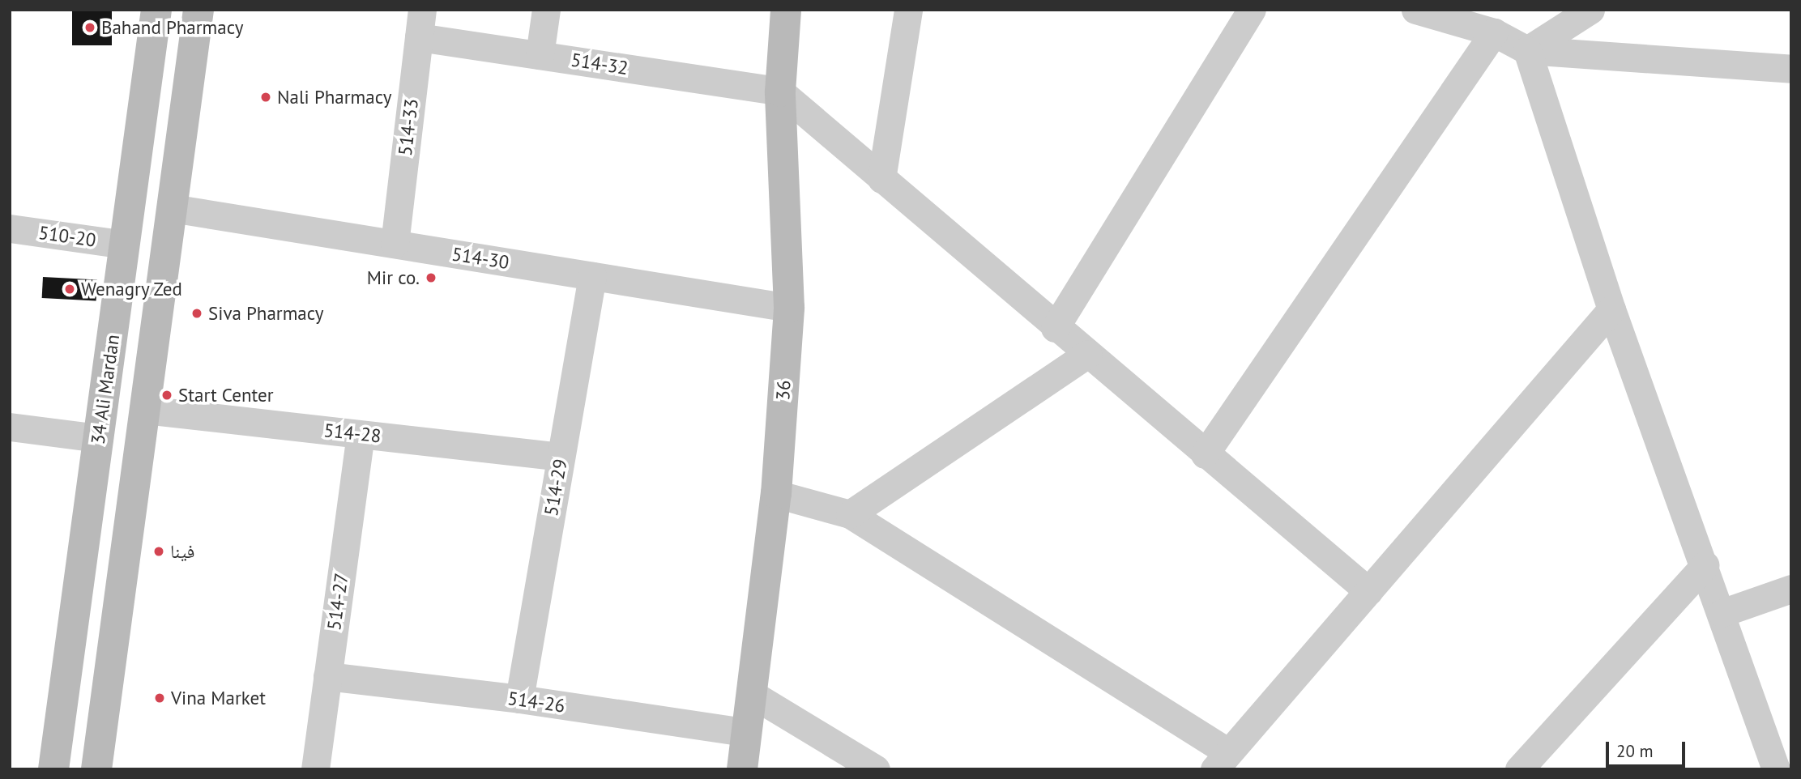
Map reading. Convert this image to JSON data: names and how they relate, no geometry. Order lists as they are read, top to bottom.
{
  "streets": {
    "main road": ["34 Ali Mardan", "36"],
    "street": [
      "514-32",
      "514-33",
      "510-20",
      "514-30",
      "514-28",
      "514-29",
      "514-27",
      "514-26"
    ]
  },
  "crossings": [
    ["514-32", "514-33"],
    ["514-32", "36"],
    ["514-33", "514-30"],
    ["510-20", "34 Ali Mardan"],
    ["514-30", "36"],
    ["514-30", "514-29"],
    ["36", "514-26"],
    ["514-28", "514-29"],
    ["514-28", "514-27"],
    ["514-29", "514-26"],
    ["514-27", "514-26"]
  ],
  "places": [
    "Bahand Pharmacy",
    "Nali Pharmacy",
    "Mir co.",
    "Wenagry Zed",
    "Siva Pharmacy",
    "Start Center",
    "فينا",
    "Vina Market"
  ],
  "scale_bar": "20 m"
}
